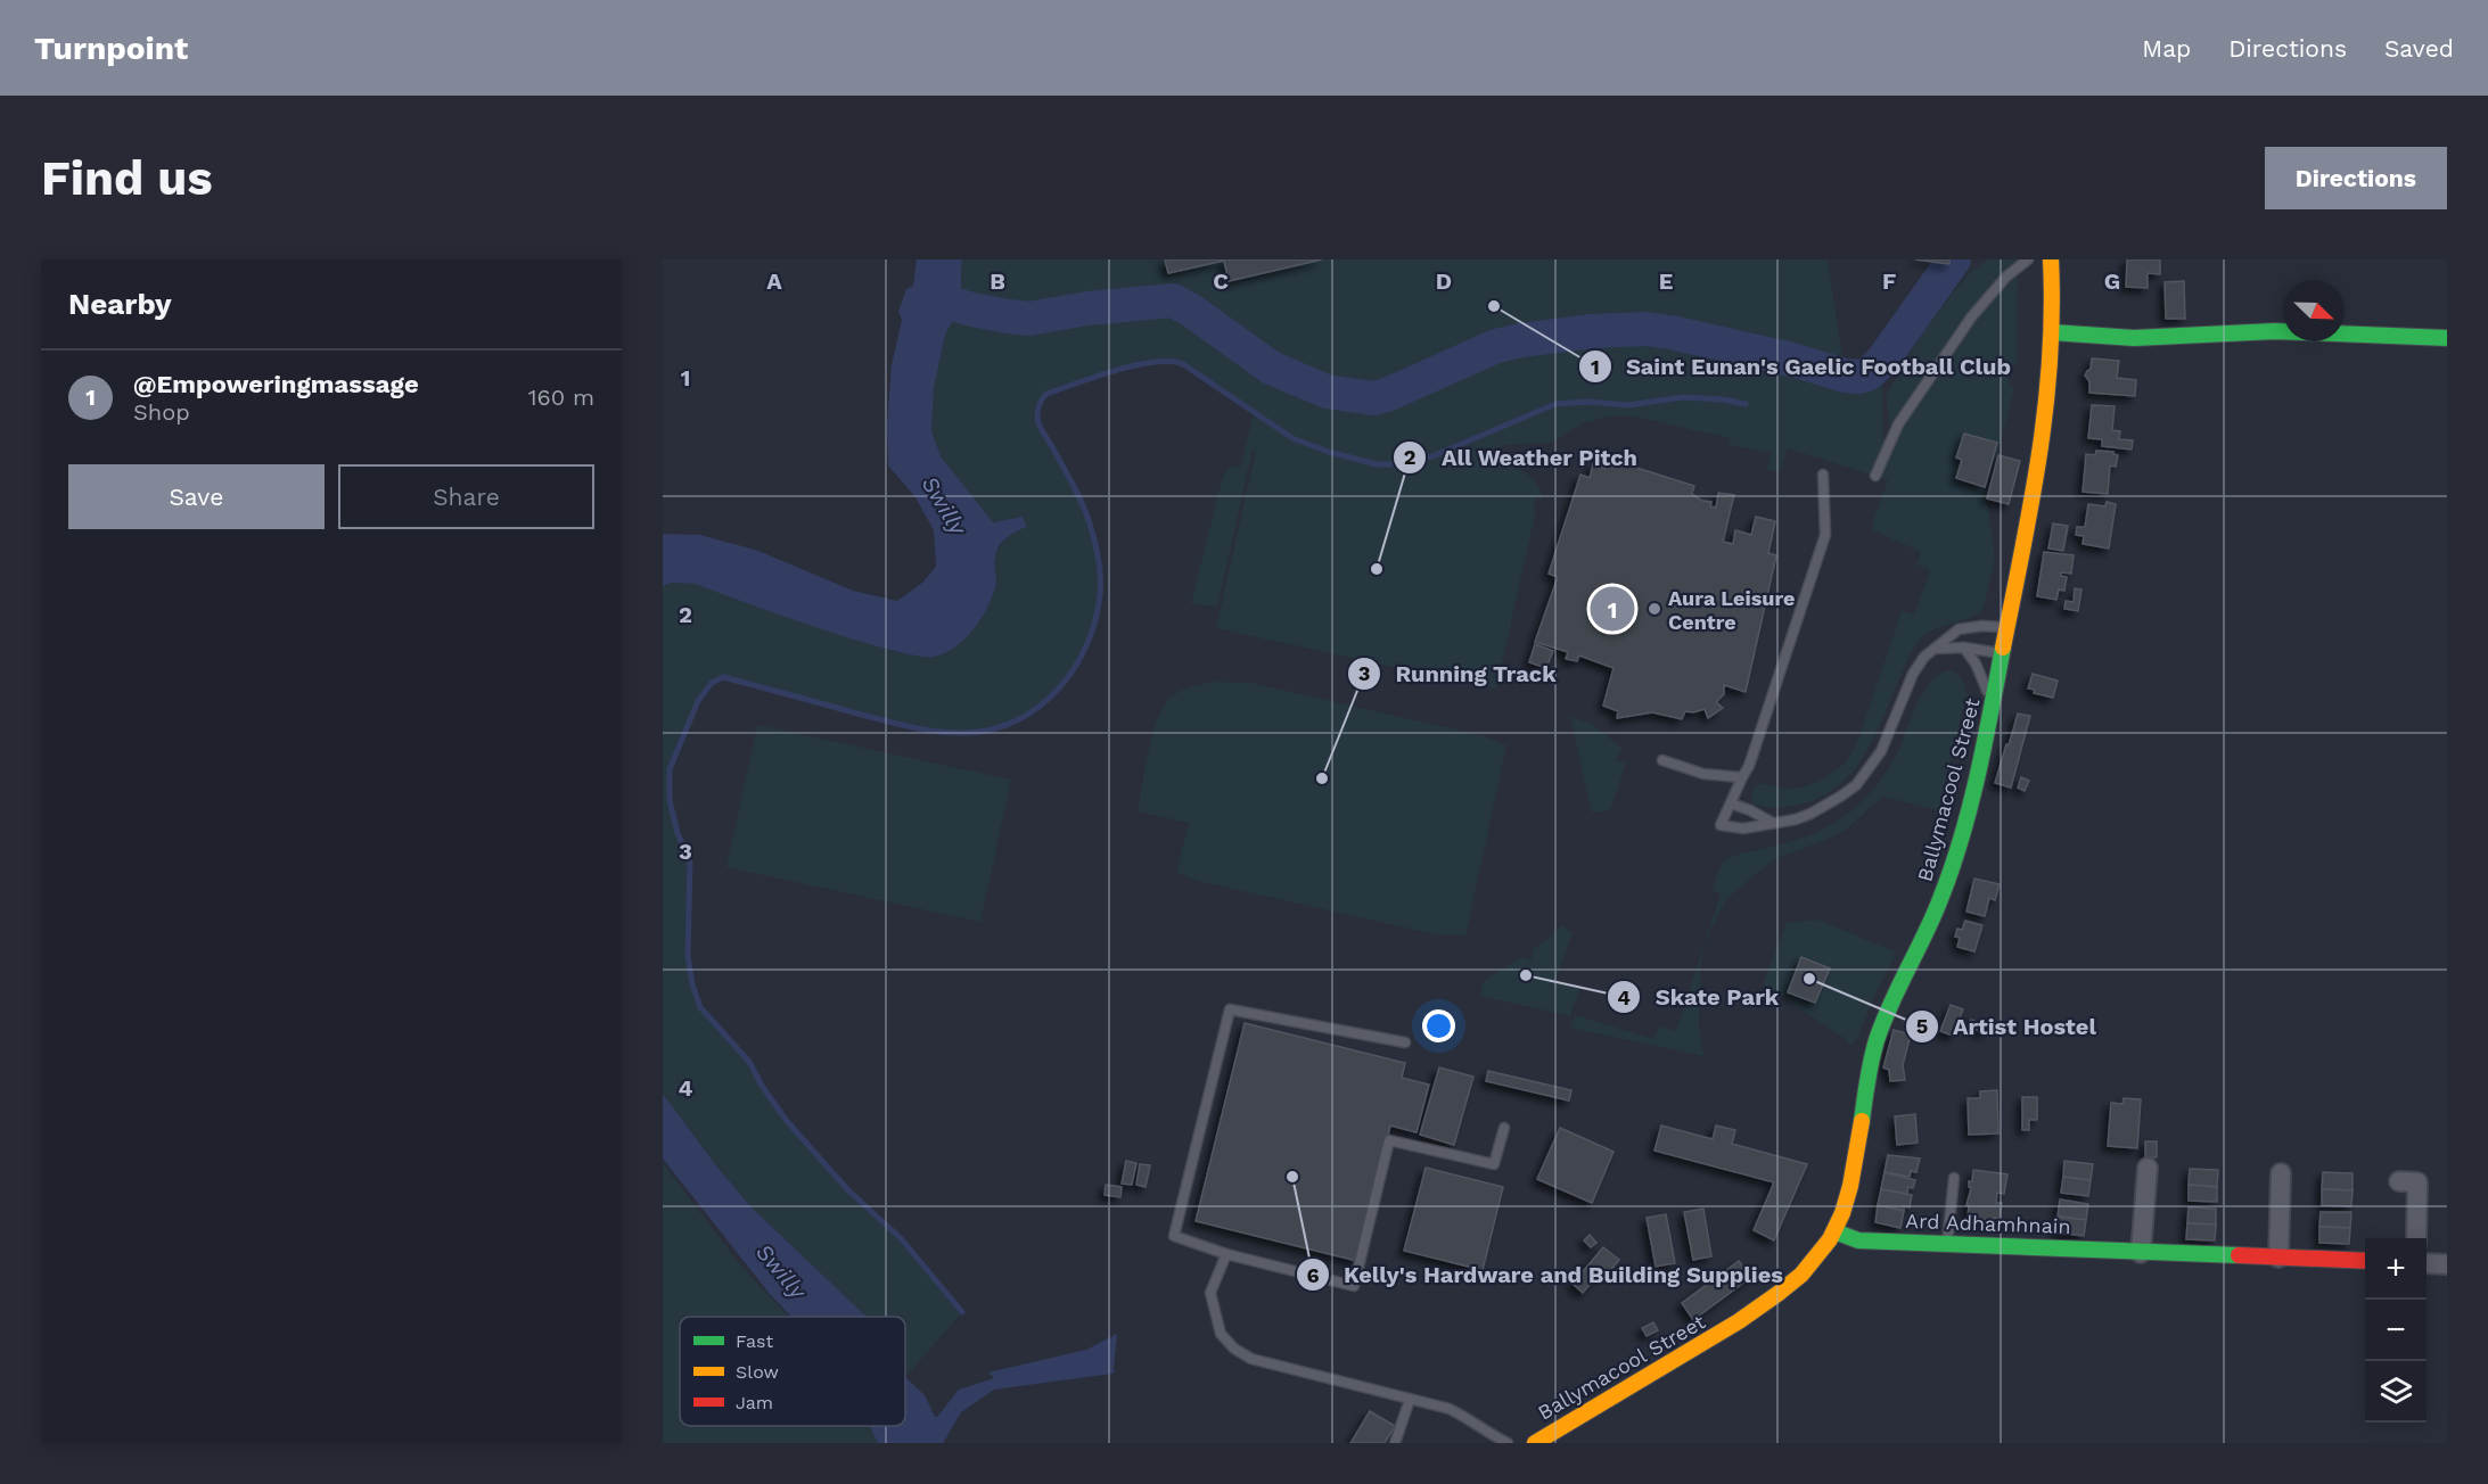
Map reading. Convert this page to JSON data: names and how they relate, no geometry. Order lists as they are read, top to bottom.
{
  "streets": {
    "main road": ["Ballymacool Street", "Ard Adhamhnain"]
  },
  "crossings": [
    ["Ballymacool Street", "Ard Adhamhnain"]
  ],
  "water": ["Swilly"],
  "places": [
    "Saint Eunan's Gaelic Football Club",
    "All Weather Pitch",
    "Aura Leisure Centre",
    "Running Track",
    "Skate Park",
    "Artist Hostel",
    "Kelly's Hardware and Building Supplies"
  ],
  "legend": ["Fast", "Slow", "Jam"],
  "north": "bottom right",
  "page": {
    "header": "Turnpoint",
    "nav": ["Map", "Directions", "Saved"],
    "buttons": [
      "Directions",
      ["Save", "Share"]
    ],
    "title": "Find us",
    "heading": "Nearby",
    "list": [
      {
        "mark": "1",
        "name": "@Empoweringmassage",
        "note": "Shop",
        "value": "160 m"
      }
    ],
    "pins": "1",
    "map_buttons": ["+", "−"]
  },
  "grid": {
    "columns": [
      "A",
      "B",
      "C",
      "D",
      "E",
      "F",
      "G"
    ],
    "rows": [
      "1",
      "2",
      "3",
      "4"
    ]
  }
}
